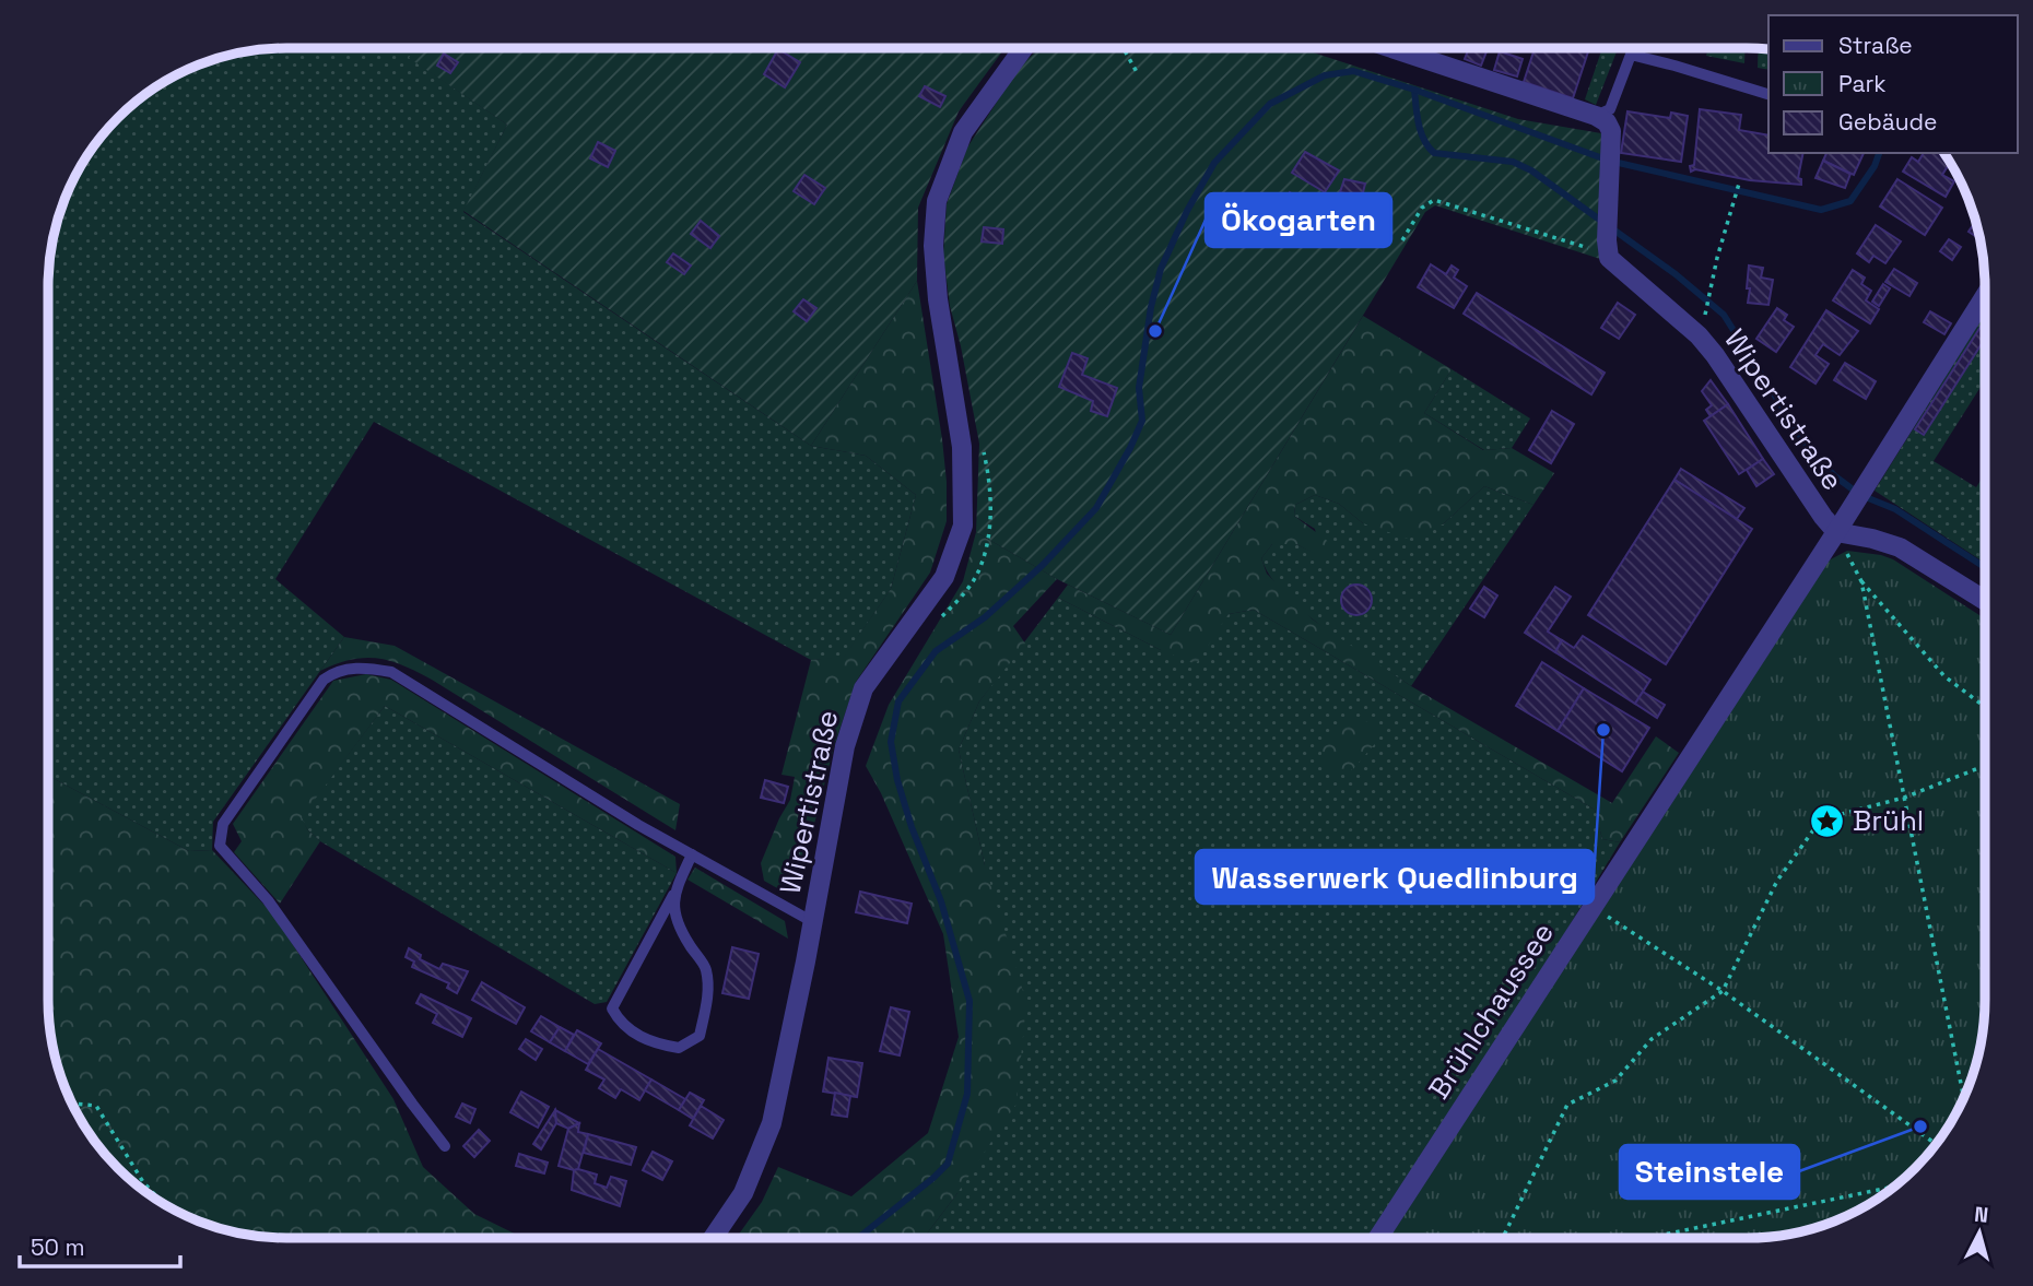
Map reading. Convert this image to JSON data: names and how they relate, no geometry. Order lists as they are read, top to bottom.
{
  "streets": {
    "street": ["Wipertistraße", "Brühlchaussee"]
  },
  "crossings": [
    ["Wipertistraße", "Brühlchaussee"]
  ],
  "places": {
    "other": ["Ökogarten", "Wasserwerk Quedlinburg", "Steinstele"],
    "place": ["Brühl"]
  },
  "legend": ["Straße", "Park", "Gebäude"],
  "scale_bar": "50 m",
  "north": "top"
}
